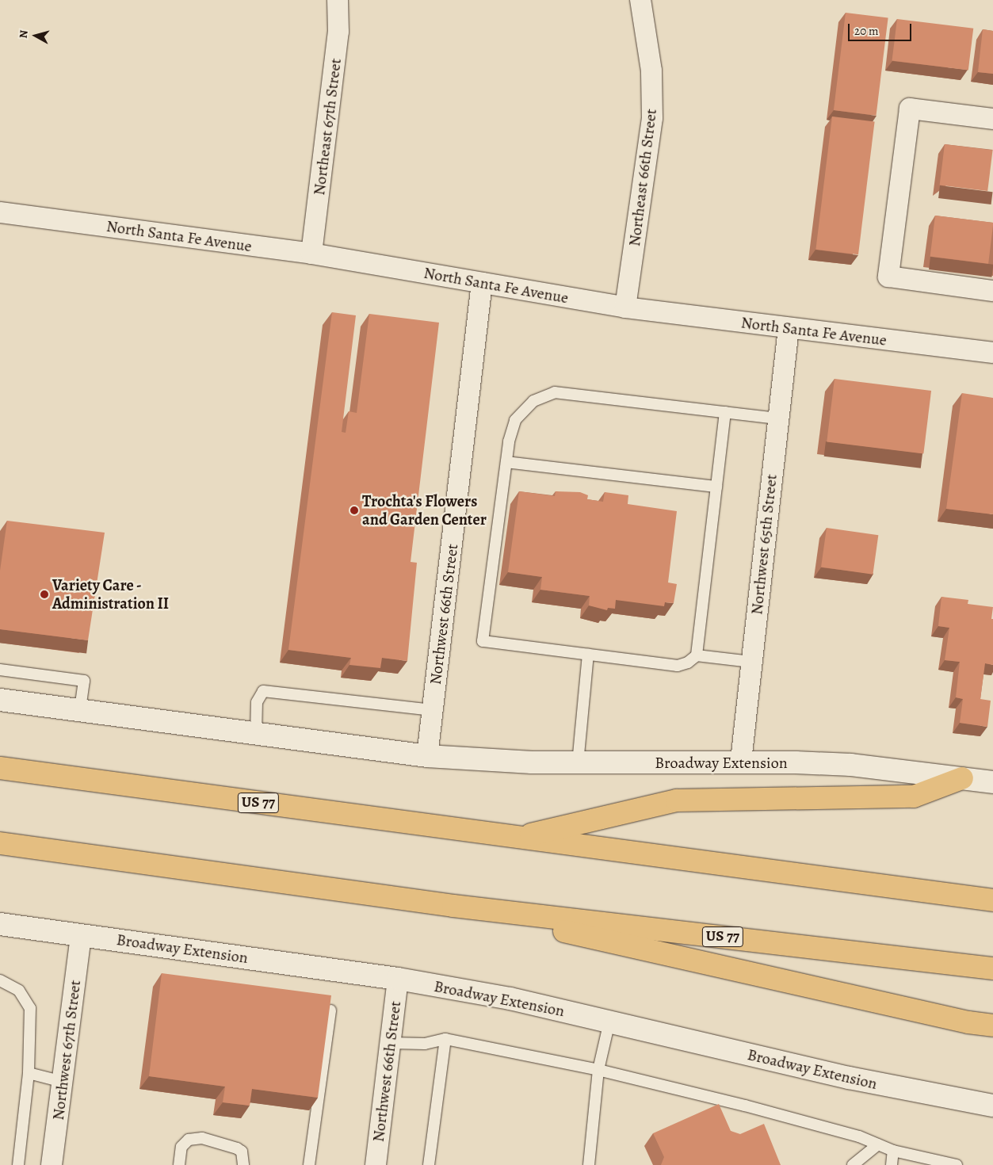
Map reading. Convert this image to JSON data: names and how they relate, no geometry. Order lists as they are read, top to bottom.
{
  "streets": {
    "highway": ["US 77"],
    "main road": ["Broadway Extension"],
    "street": [
      "Northeast 67th Street",
      "Northeast 66th Street",
      "North Santa Fe Avenue",
      "Northwest 65th Street",
      "Northwest 66th Street",
      "Northwest 67th Street"
    ]
  },
  "crossings": [
    ["Northeast 67th Street", "North Santa Fe Avenue"],
    ["Northeast 66th Street", "North Santa Fe Avenue"],
    ["North Santa Fe Avenue", "Northwest 65th Street"],
    ["North Santa Fe Avenue", "Northwest 66th Street"],
    ["Northwest 65th Street", "Broadway Extension"],
    ["Northwest 66th Street", "Broadway Extension"],
    ["Broadway Extension", "Northwest 67th Street"]
  ],
  "places": ["Trochta's Flowers and Garden Center", "Variety Care - Administration II"],
  "scale_bar": "20 m",
  "north": "left"
}
